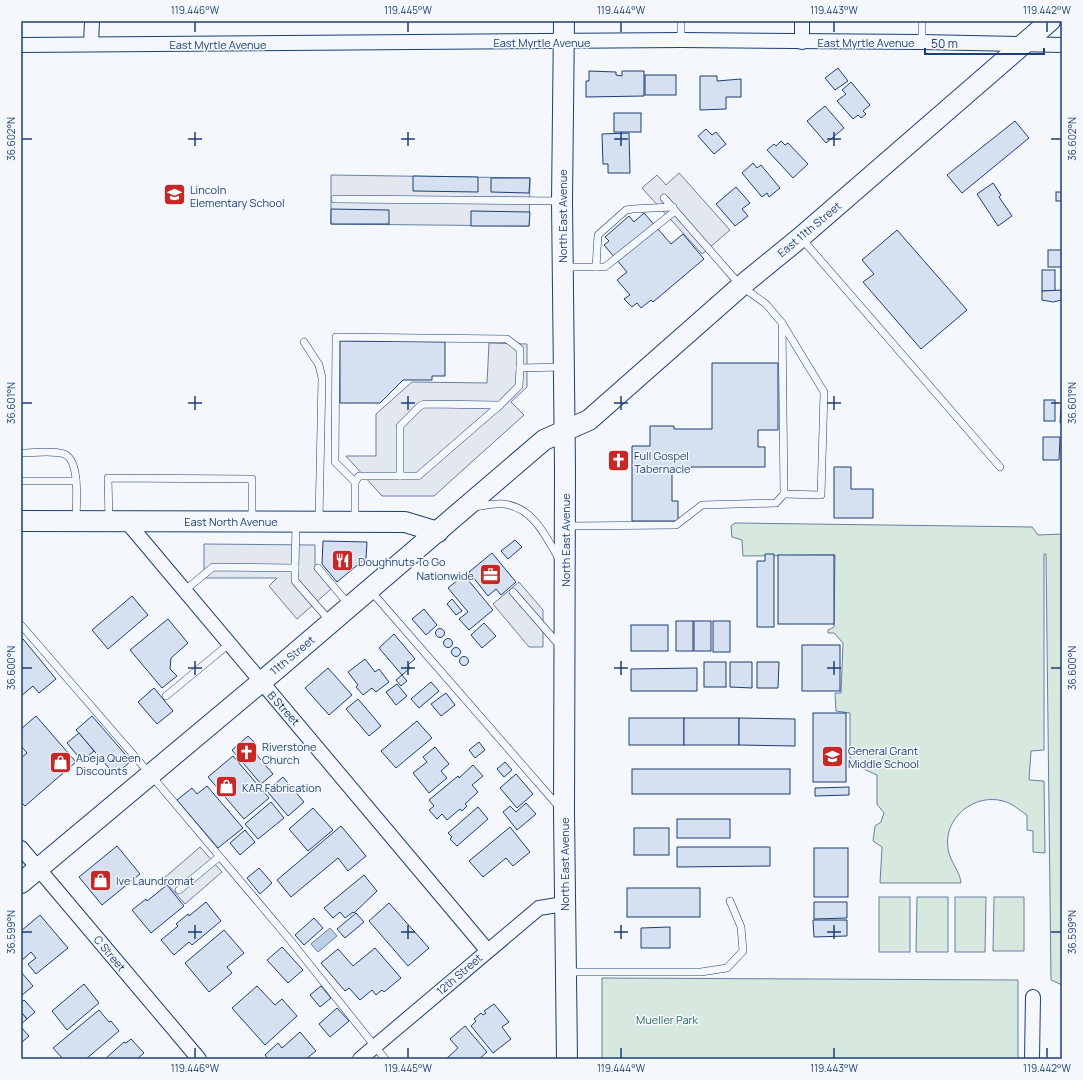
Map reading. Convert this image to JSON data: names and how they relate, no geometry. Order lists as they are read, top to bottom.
{
  "streets": {
    "street": [
      "East Myrtle Avenue",
      "North East Avenue",
      "East 11th Street",
      "East North Avenue",
      "11th Street",
      "B Street",
      "C Street",
      "12th Street"
    ]
  },
  "crossings": [
    ["East Myrtle Avenue", "North East Avenue"],
    ["East Myrtle Avenue", "East 11th Street"],
    ["North East Avenue", "East 11th Street"],
    ["North East Avenue", "11th Street"],
    ["North East Avenue", "12th Street"],
    ["East 11th Street", "11th Street"],
    ["East North Avenue", "11th Street"],
    ["East North Avenue", "B Street"],
    ["11th Street", "B Street"],
    ["11th Street", "C Street"],
    ["B Street", "12th Street"]
  ],
  "parks": ["Mueller Park"],
  "places": {
    "school or university": ["Lincoln Elementary School", "General Grant Middle School"],
    "church": ["Full Gospel Tabernacle", "Riverstone Church"],
    "restaurant": ["Doughnuts To Go"],
    "office": ["Nationwide"],
    "shop": ["Abeja Queen Discounts", "KAR Fabrication", "Ive Laundromat"]
  },
  "scale_bar": "50 m",
  "coordinates": [
    "119.446°W",
    "119.445°W",
    "119.444°W",
    "119.443°W",
    "119.442°W",
    "36.602°N",
    "36.601°N",
    "36.600°N",
    "36.599°N"
  ]
}
